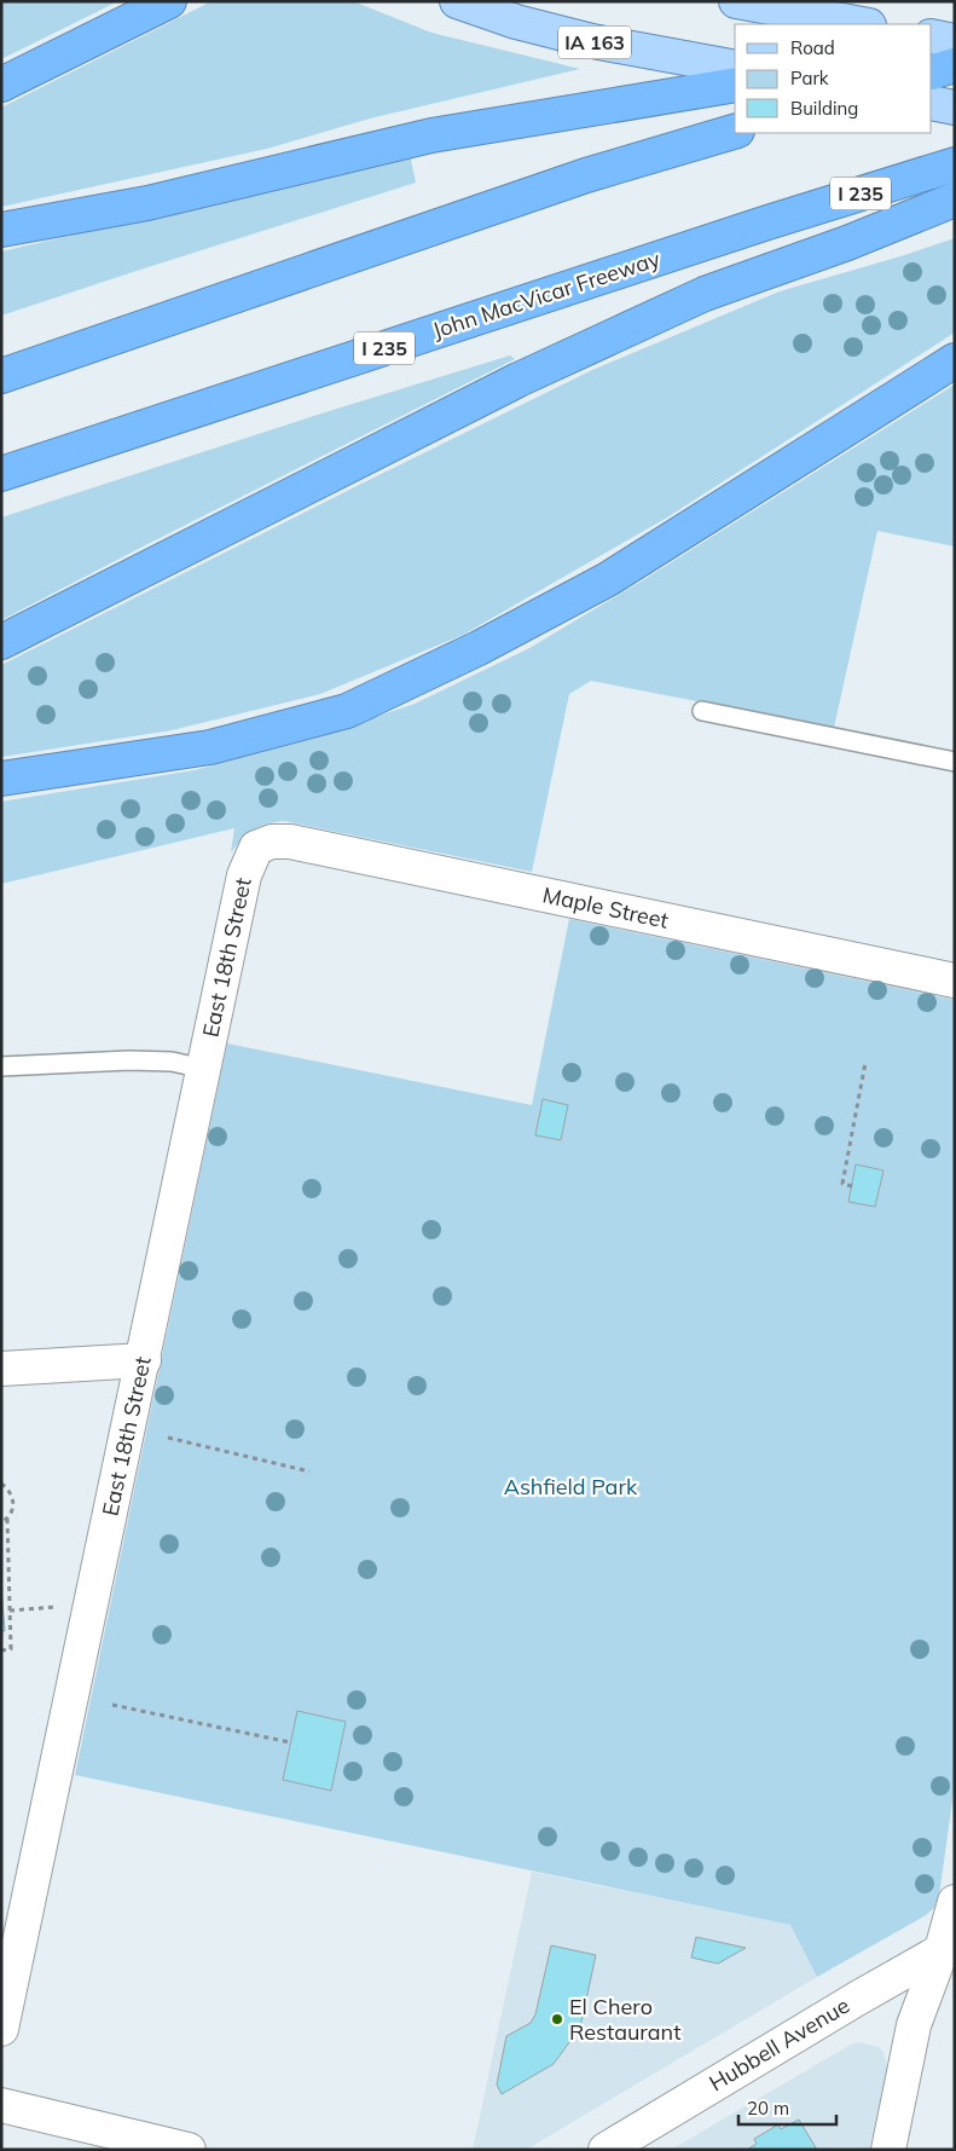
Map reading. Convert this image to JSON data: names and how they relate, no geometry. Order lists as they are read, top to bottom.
{
  "streets": {
    "highway": ["I 235", "John MacVicar Freeway"],
    "main road": ["IA 163"],
    "street": ["Maple Street", "East 18th Street", "Hubbell Avenue"]
  },
  "crossings": [
    ["Maple Street", "East 18th Street"]
  ],
  "parks": ["Ashfield Park"],
  "places": ["El Chero Restaurant"],
  "legend": ["Road", "Park", "Building"],
  "scale_bar": "20 m"
}
